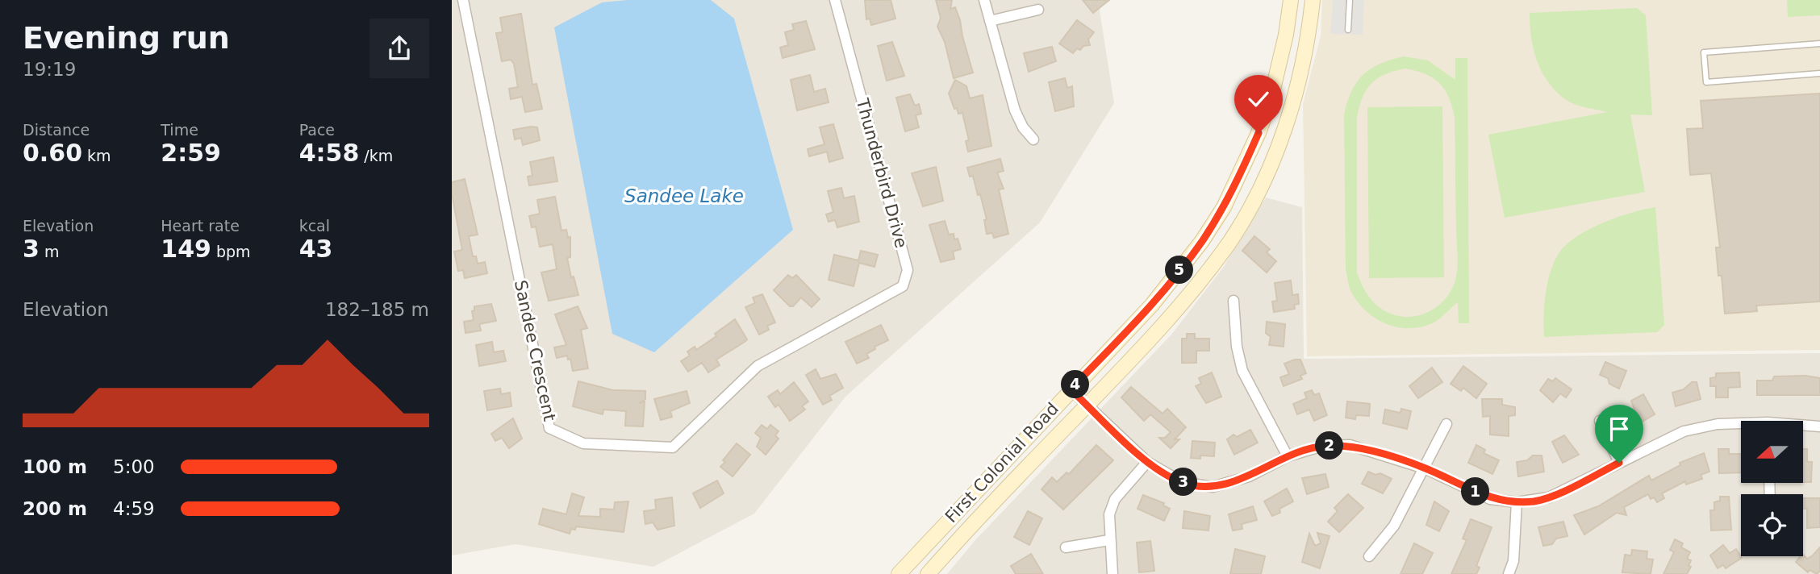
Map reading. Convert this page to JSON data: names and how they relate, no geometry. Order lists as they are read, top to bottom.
{
  "streets": {
    "main road": ["First Colonial Road"],
    "street": ["Thunderbird Drive", "Sandee Crescent"]
  },
  "crossings": [
    ["Thunderbird Drive", "Sandee Crescent"]
  ],
  "water": ["Sandee Lake"],
  "north": "left",
  "page": {
    "heading": ["Evening run", "19:19"],
    "stats": [
      ["Distance", "0.60 km"],
      ["Time", "2:59"],
      ["Pace", "4:58 /km"],
      ["Elevation", "3 m"],
      ["Heart rate", "149 bpm"],
      ["kcal", "43"]
    ],
    "pins": [
      "5",
      "4",
      "2",
      "3",
      "1"
    ],
    "chart": ["Elevation", "182–185 m"],
    "list": [
      {
        "name": "100 m",
        "note": "5:00"
      },
      {
        "name": "200 m",
        "note": "4:59"
      }
    ]
  }
}
